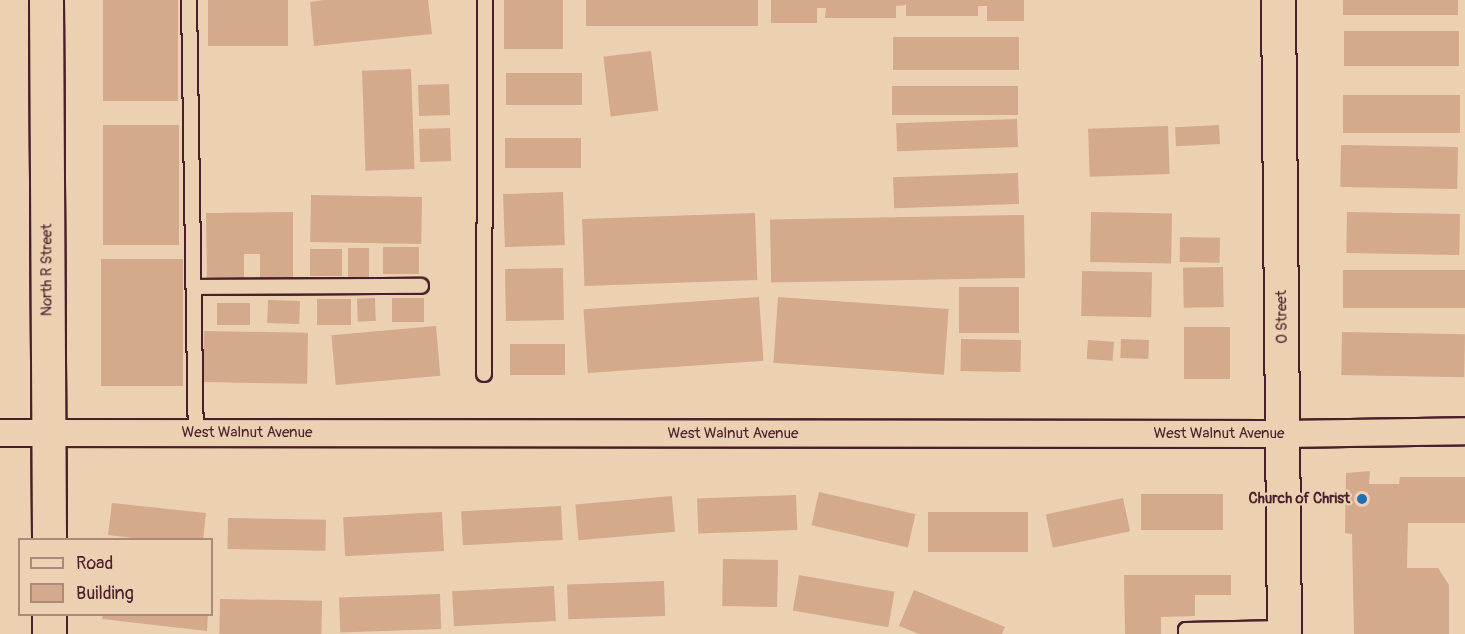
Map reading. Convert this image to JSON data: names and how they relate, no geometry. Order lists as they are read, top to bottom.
{
  "streets": {
    "street": ["North R Street", "O Street", "West Walnut Avenue"]
  },
  "crossings": [
    ["North R Street", "West Walnut Avenue"],
    ["O Street", "West Walnut Avenue"]
  ],
  "places": ["Church of Christ"],
  "legend": ["Road", "Building"]
}
